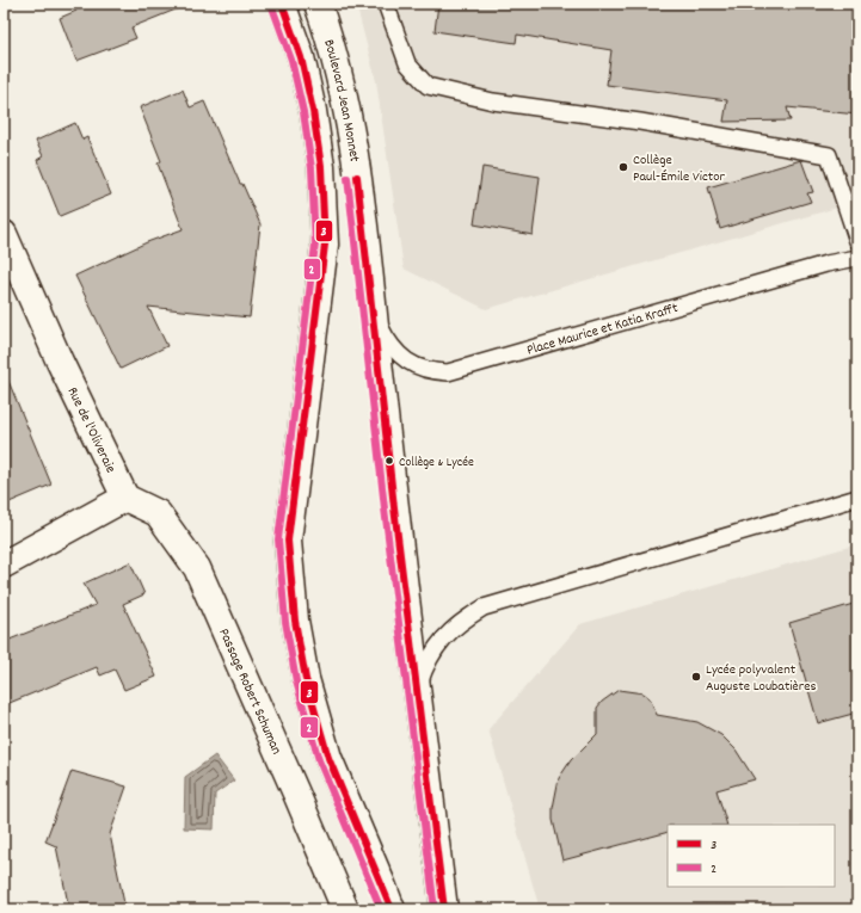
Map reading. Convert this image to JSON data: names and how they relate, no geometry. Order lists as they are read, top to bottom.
{
  "streets": {
    "street": ["Boulevard Jean Monnet", "Rue de l'Oliveraie", "Passage Robert Schuman"],
    "lane": ["Place Maurice et Katia Krafft"]
  },
  "crossings": [
    ["Boulevard Jean Monnet", "Place Maurice et Katia Krafft"],
    ["Rue de l'Oliveraie", "Passage Robert Schuman"]
  ],
  "places": ["Collège Paul-Émile Victor", "Collège & Lycée", "Lycée polyvalent Auguste Loubatières"],
  "lines": ["transit line 3", "transit line 2"],
  "legend": ["3", "2"]
}
